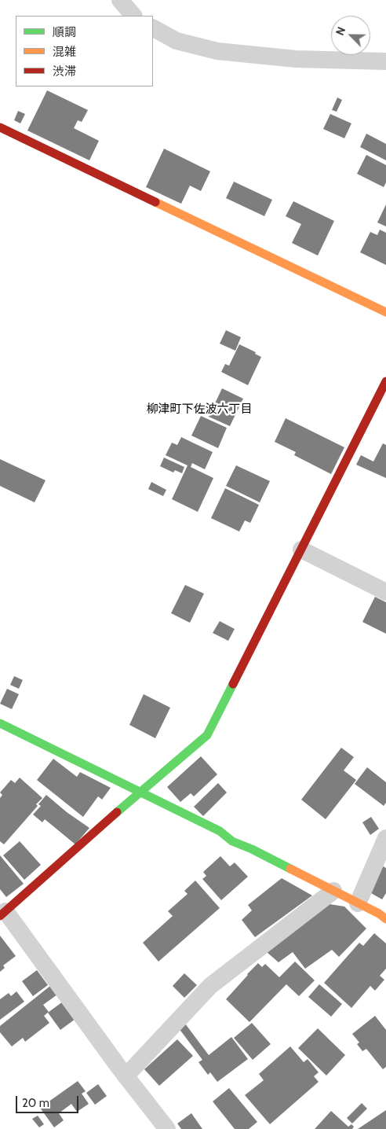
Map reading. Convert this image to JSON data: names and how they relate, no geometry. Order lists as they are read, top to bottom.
{
  "districts": ["柳津町下佐波六丁目"],
  "legend": ["順調", "混雑", "渋滞"],
  "scale_bar": "20 m",
  "north": "top left"
}
